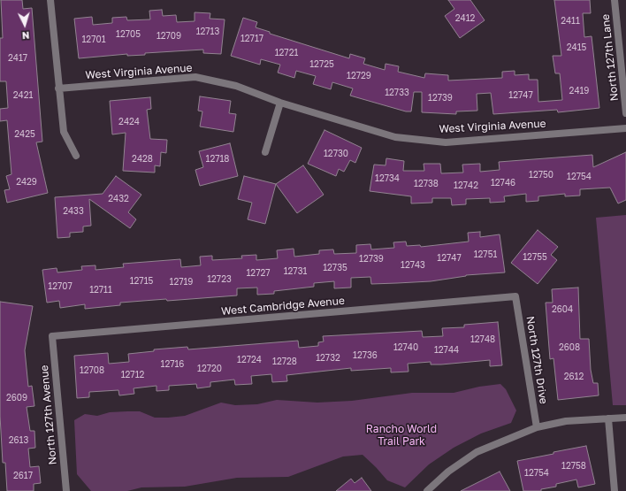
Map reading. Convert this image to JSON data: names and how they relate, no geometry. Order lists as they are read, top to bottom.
{
  "streets": {
    "street": [
      "North 127th Lane",
      "West Virginia Avenue",
      "West Cambridge Avenue",
      "North 127th Drive",
      "North 127th Avenue"
    ]
  },
  "crossings": [
    ["West Cambridge Avenue", "North 127th Drive"],
    ["West Cambridge Avenue", "North 127th Avenue"]
  ],
  "parks": ["Rancho World Trail Park"],
  "house_numbers": [
    "2412",
    "2411",
    "12713",
    "12705",
    "12709",
    "12717",
    "12701",
    "2415",
    "12721",
    "2417",
    "12725",
    "12729",
    "2419",
    "12733",
    "2421",
    "12747",
    "12739",
    "2424",
    "2425",
    "12730",
    "2428",
    "12718",
    "12750",
    "12754",
    "12734",
    "2429",
    "12746",
    "12738",
    "12742",
    "2432",
    "2433",
    "12751",
    "12755",
    "12747",
    "12739",
    "12743",
    "12735",
    "12731",
    "12727",
    "12723",
    "12715",
    "12719",
    "12707",
    "12711",
    "2604",
    "12748",
    "12740",
    "2608",
    "12744",
    "12736",
    "12732",
    "12724",
    "12728",
    "12716",
    "12720",
    "12708",
    "12712",
    "2612",
    "2609",
    "2613",
    "12758",
    "12754",
    "2617"
  ],
  "north": "bottom"
}
